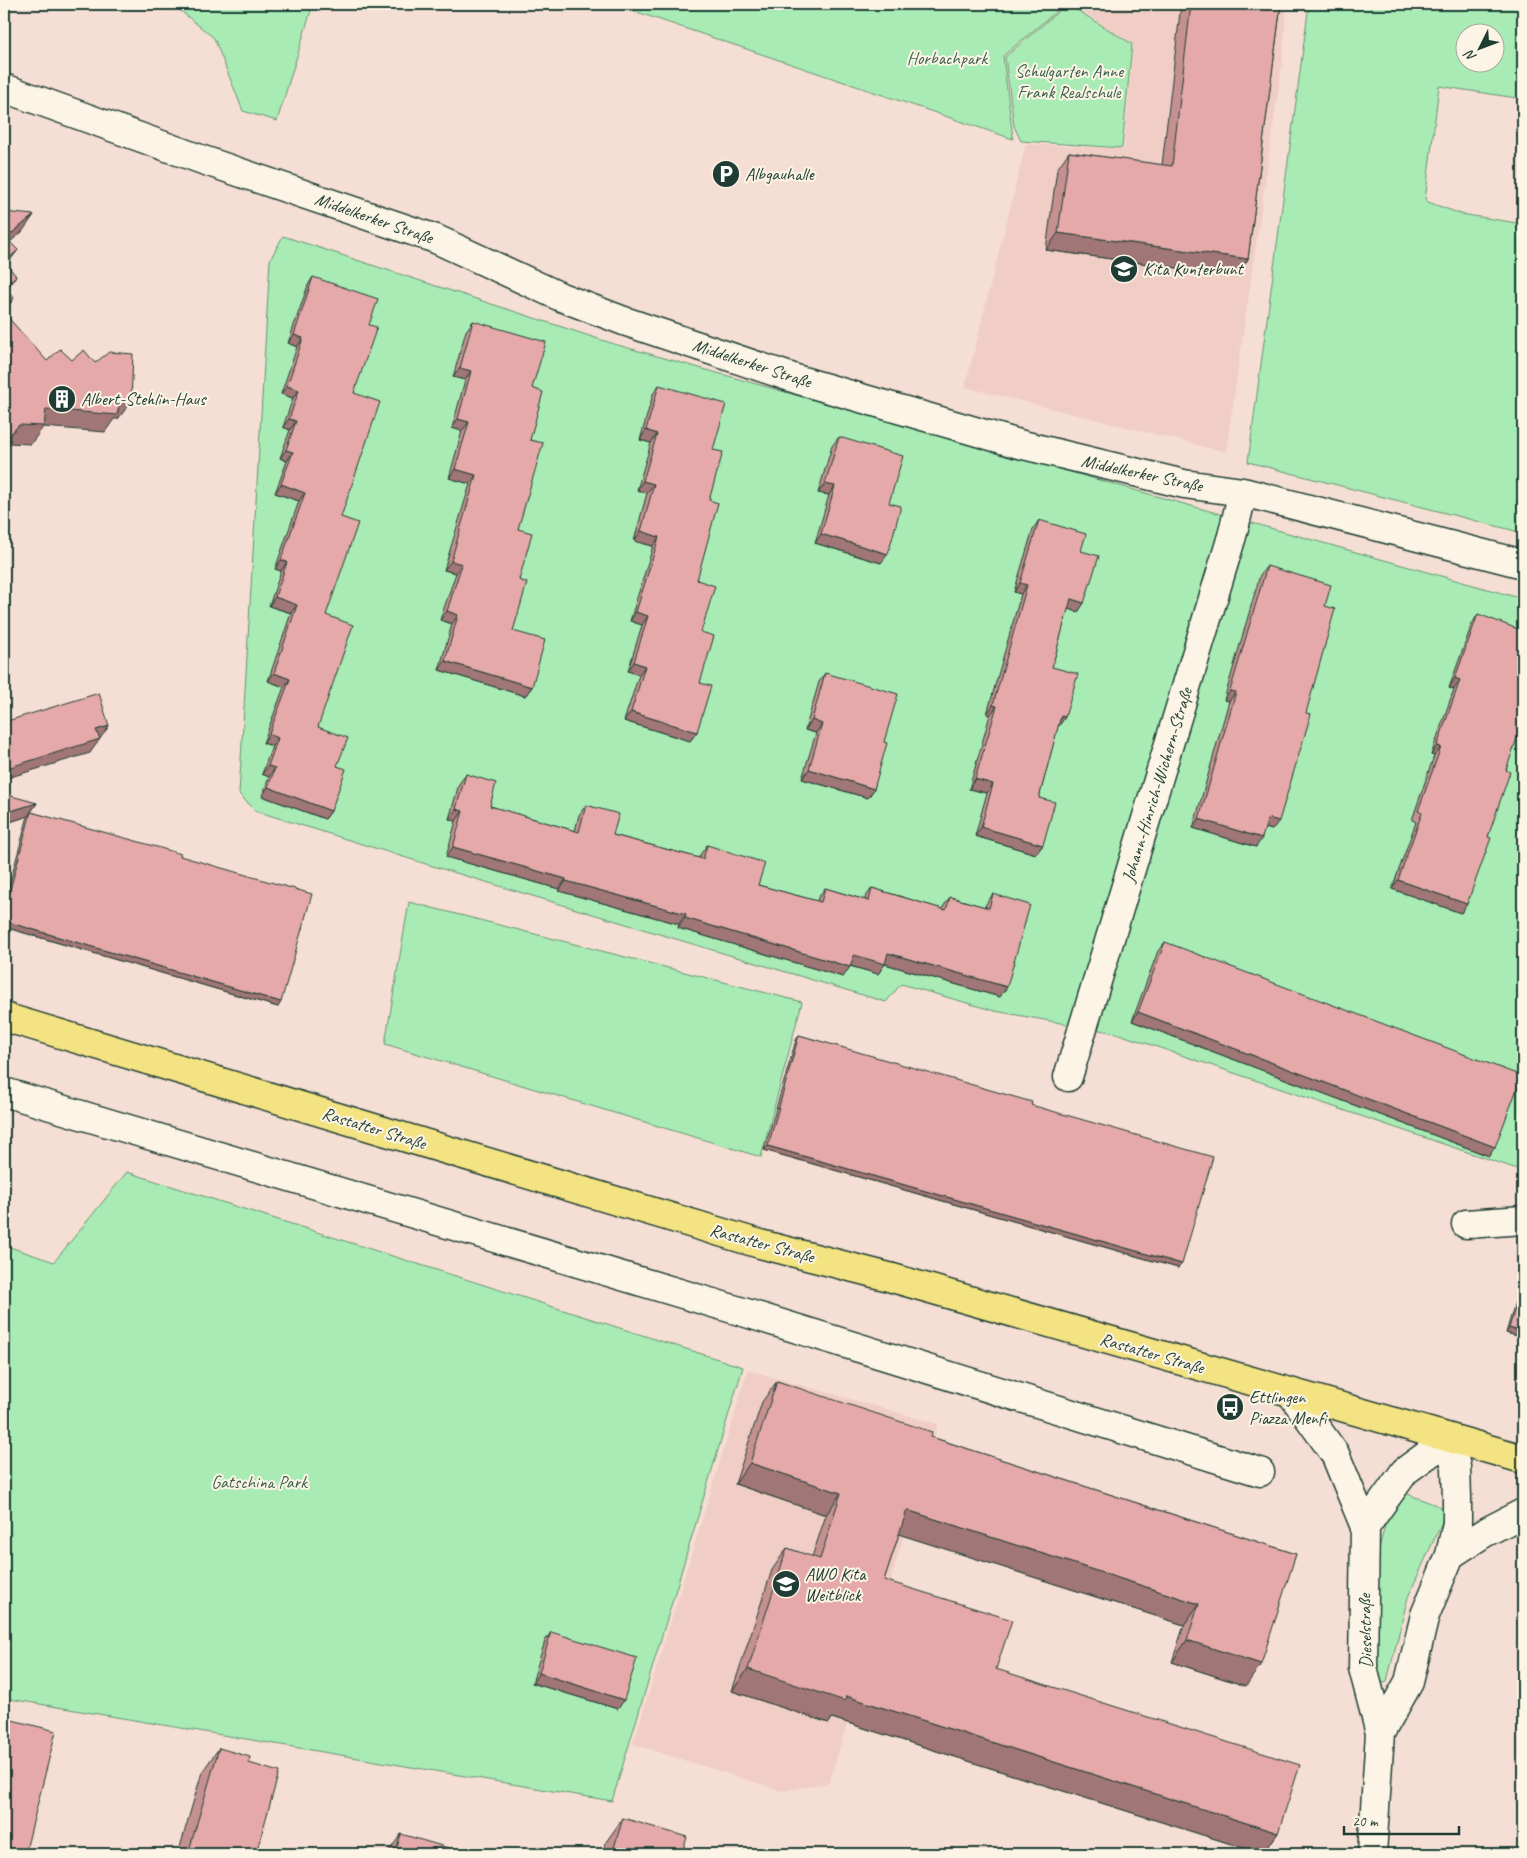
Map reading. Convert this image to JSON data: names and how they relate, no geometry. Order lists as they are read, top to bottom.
{
  "streets": {
    "main road": ["Rastatter Straße"],
    "street": ["Middelkerker Straße", "Johann-Hinrich-Wichern-Straße", "Dieselstraße"]
  },
  "crossings": [
    ["Middelkerker Straße", "Johann-Hinrich-Wichern-Straße"],
    ["Rastatter Straße", "Dieselstraße"]
  ],
  "parks": ["Horbachpark", "Schulgarten Anne Frank Realschule", "Gatschina Park"],
  "places": {
    "parking": ["Albgauhalle"],
    "school or university": ["Kita Kunterbunt", "AWO Kita Weitblick"],
    "building": ["Albert-Stehlin-Haus"],
    "bus stop": ["Ettlingen Piazza Menfi"]
  },
  "scale_bar": "20 m",
  "north": "bottom left"
}
